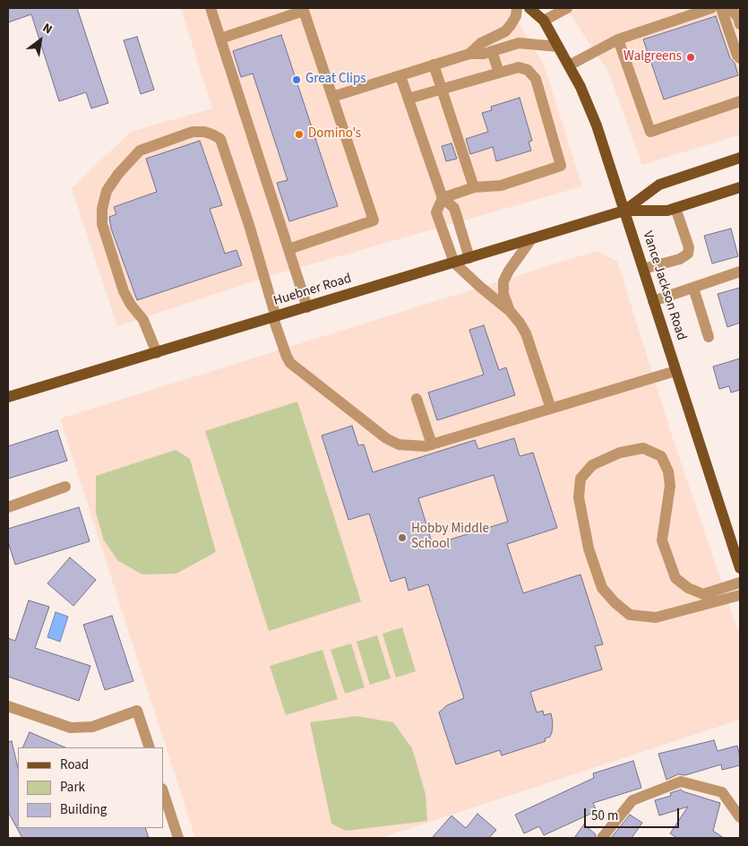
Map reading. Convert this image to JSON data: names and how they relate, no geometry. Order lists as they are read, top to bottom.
{
  "streets": {
    "main road": ["Vance Jackson Road", "Huebner Road"]
  },
  "crossings": [
    ["Vance Jackson Road", "Huebner Road"]
  ],
  "places": [
    "Walgreens",
    "Great Clips",
    "Domino's",
    "Hobby Middle School"
  ],
  "legend": ["Road", "Park", "Building"],
  "scale_bar": "50 m",
  "north": "top right"
}
